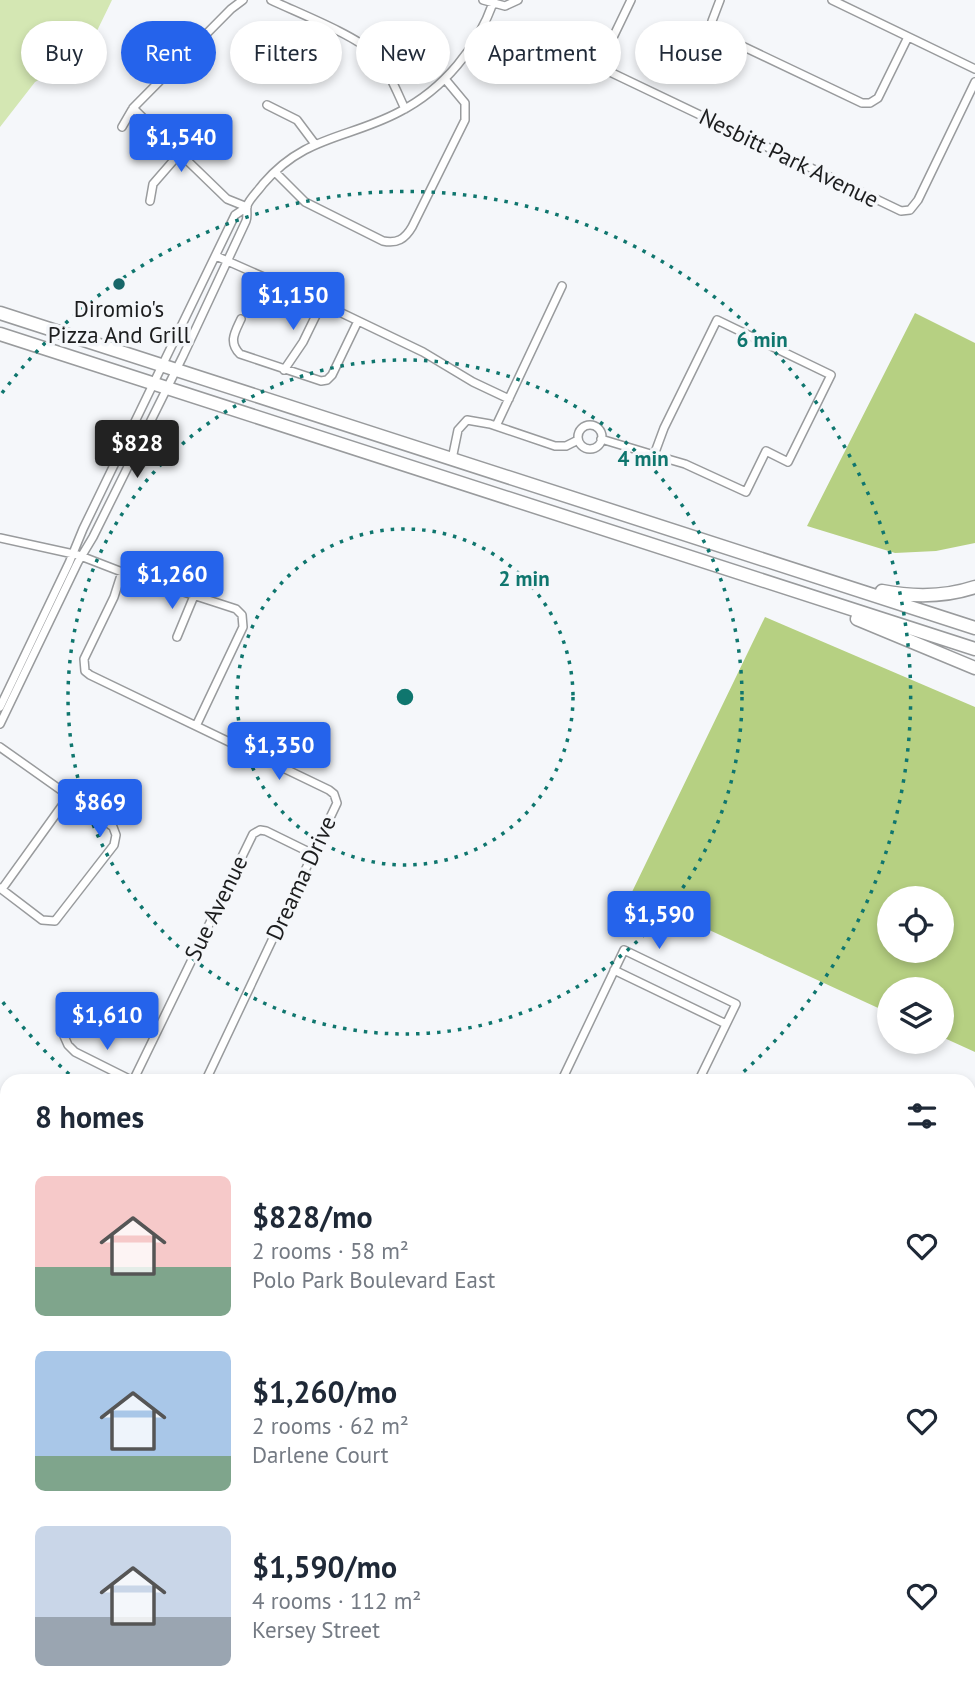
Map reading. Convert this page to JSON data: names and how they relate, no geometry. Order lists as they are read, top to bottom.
{
  "streets": {
    "street": ["Nesbitt Park Avenue", "Dreama Drive", "Sue Avenue"]
  },
  "crossings": [
    ["Dreama Drive", "Sue Avenue"]
  ],
  "places": ["Diromio's Pizza And Grill"],
  "page": {
    "chip": [
      "Buy",
      "Rent",
      "Filters",
      "New",
      "Apartment",
      "House"
    ],
    "price": [
      "$1,540",
      "$1,150",
      "$828",
      "$1,260",
      "$1,350",
      "$869",
      "$1,590",
      "$1,610"
    ],
    "heading": "8 homes",
    "list": [
      {
        "name": "$828/mo",
        "note": "2 rooms · 58 m² · Polo Park Boulevard East"
      },
      {
        "name": "$1,260/mo",
        "note": "2 rooms · 62 m² · Darlene Court"
      },
      {
        "name": "$1,590/mo",
        "note": "4 rooms · 112 m² · Kersey Street"
      }
    ]
  },
  "rings": ["6 min", "4 min", "2 min"]
}
